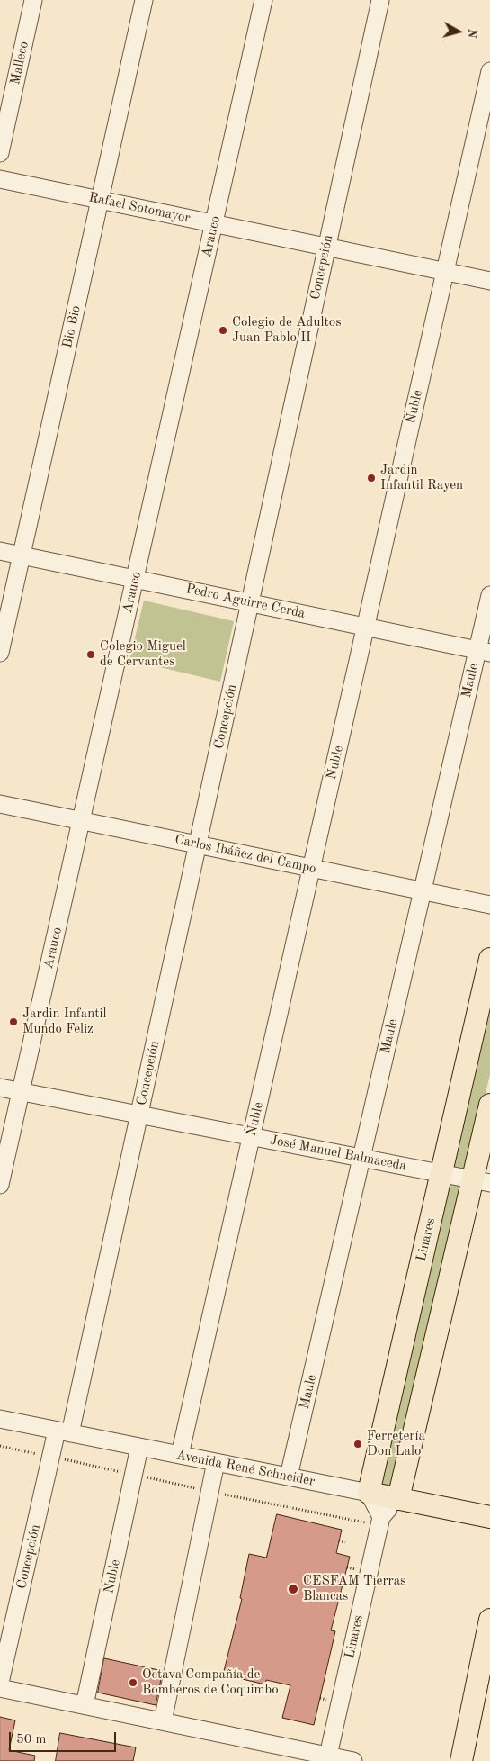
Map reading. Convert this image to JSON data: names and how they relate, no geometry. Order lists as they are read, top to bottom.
{
  "streets": {
    "main road": ["Linares", "Avenida René Schneider"],
    "street": [
      "Malleco",
      "Rafael Sotomayor",
      "Arauco",
      "Concepción",
      "Bio Bio",
      "Ñuble",
      "Pedro Aguirre Cerda",
      "Maule",
      "Carlos Ibáñez del Campo",
      "José Manuel Balmaceda"
    ]
  },
  "crossings": [
    ["Rafael Sotomayor", "Arauco"],
    ["Rafael Sotomayor", "Concepción"],
    ["Rafael Sotomayor", "Bio Bio"],
    ["Rafael Sotomayor", "Ñuble"],
    ["Arauco", "Pedro Aguirre Cerda"],
    ["Arauco", "Carlos Ibáñez del Campo"],
    ["Arauco", "José Manuel Balmaceda"],
    ["Concepción", "Pedro Aguirre Cerda"],
    ["Concepción", "Carlos Ibáñez del Campo"],
    ["Concepción", "José Manuel Balmaceda"],
    ["Concepción", "Avenida René Schneider"],
    ["Bio Bio", "Pedro Aguirre Cerda"],
    ["Ñuble", "Pedro Aguirre Cerda"],
    ["Ñuble", "Carlos Ibáñez del Campo"],
    ["Ñuble", "José Manuel Balmaceda"],
    ["Ñuble", "Avenida René Schneider"],
    ["Pedro Aguirre Cerda", "Maule"],
    ["Maule", "Carlos Ibáñez del Campo"],
    ["Maule", "José Manuel Balmaceda"],
    ["Maule", "Avenida René Schneider"],
    ["José Manuel Balmaceda", "Linares"],
    ["Linares", "Avenida René Schneider"]
  ],
  "places": [
    "Colegio de Adultos Juan Pablo II",
    "Jardin Infantil Rayen",
    "Colegio Miguel de Cervantes",
    "Jardin Infantil Mundo Feliz",
    "Ferretería Don Lalo",
    "CESFAM Tierras Blancas",
    "Octava Compañía de Bomberos de Coquimbo"
  ],
  "scale_bar": "50 m",
  "north": "right"
}
